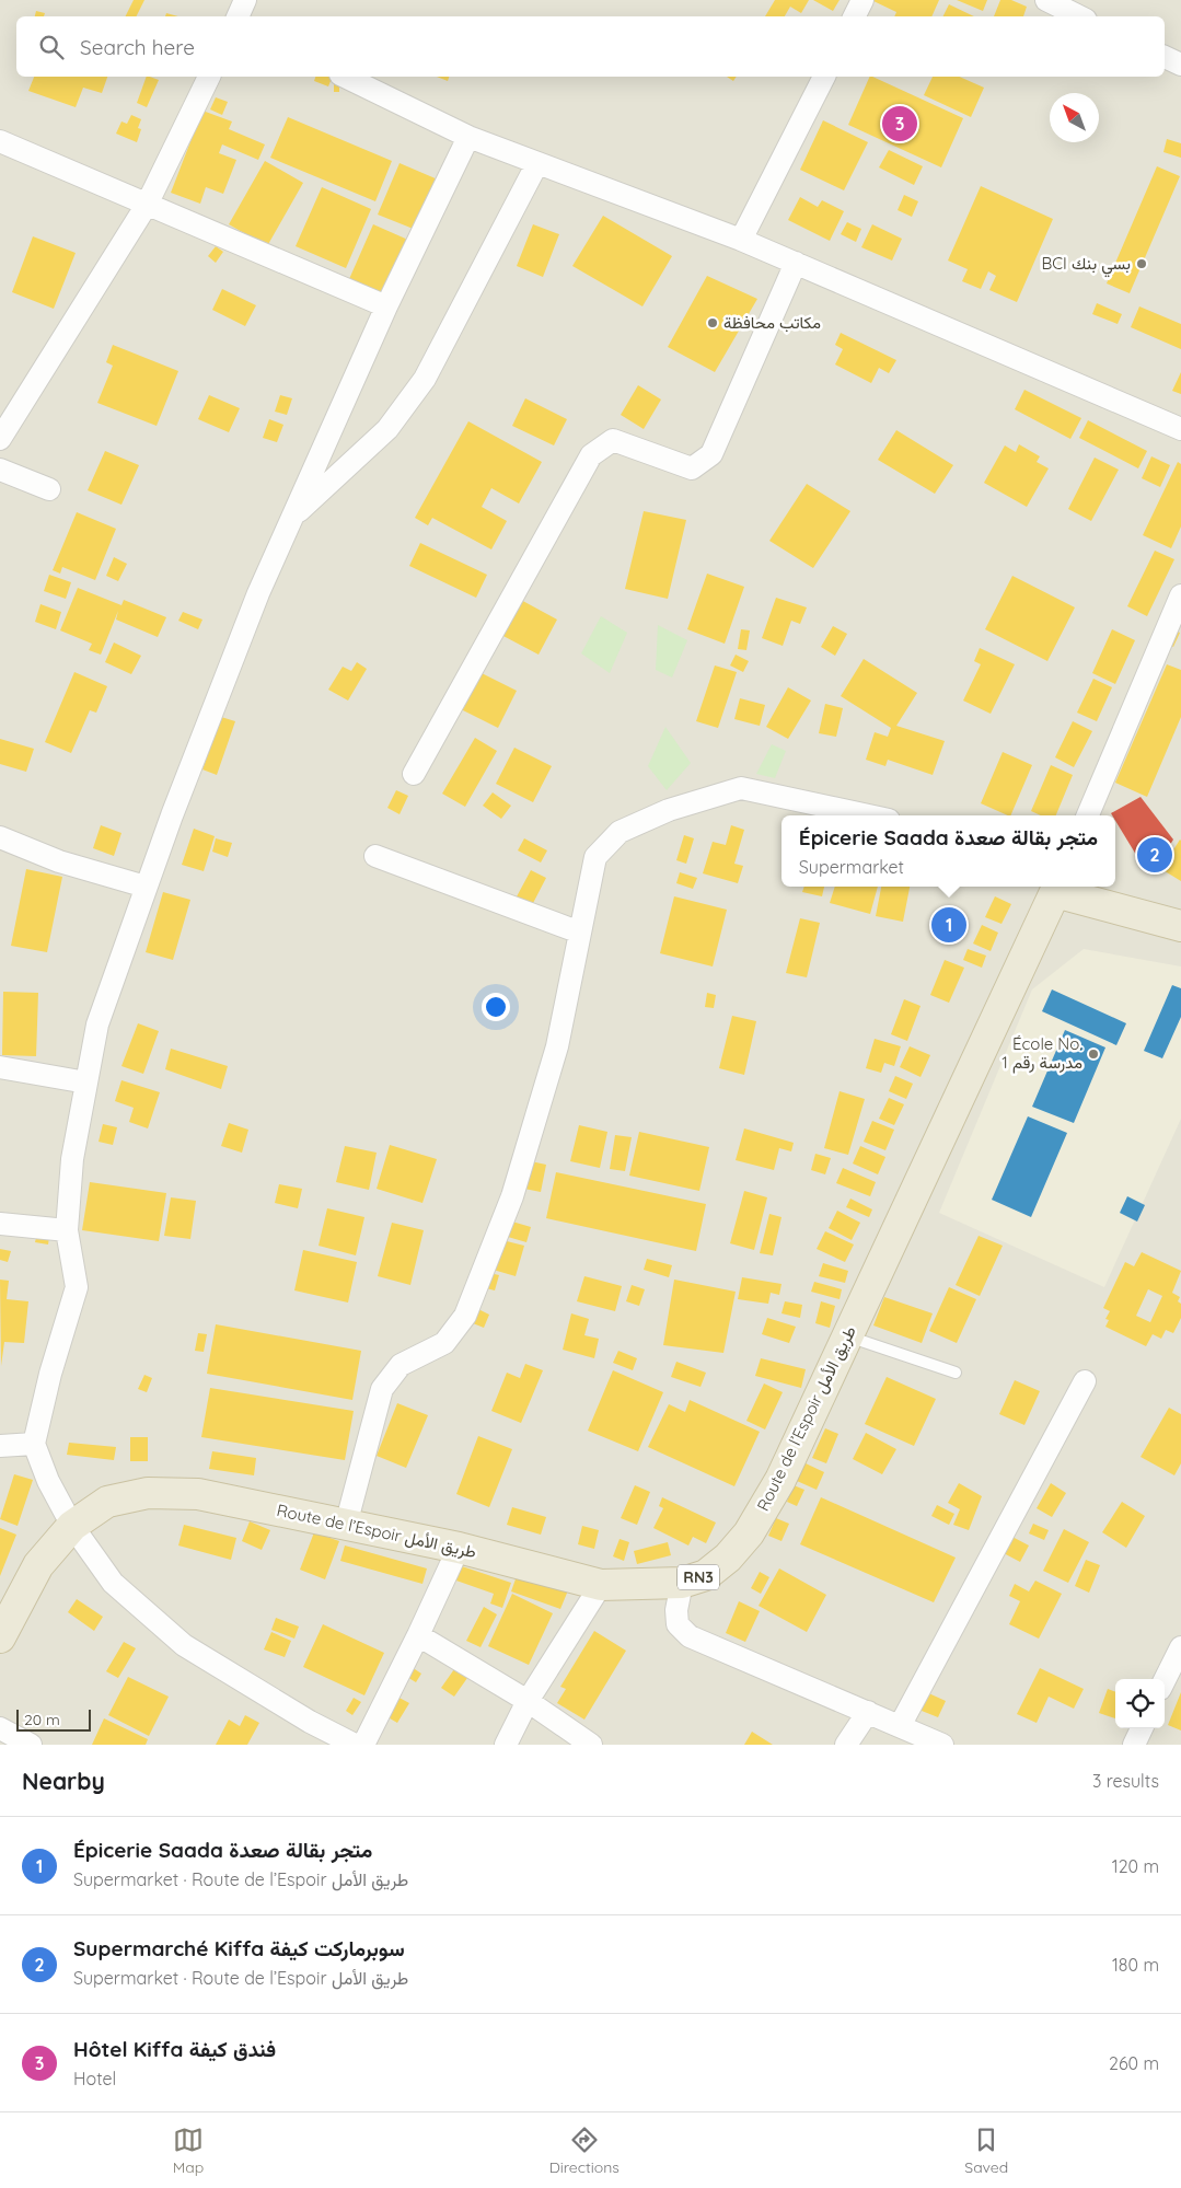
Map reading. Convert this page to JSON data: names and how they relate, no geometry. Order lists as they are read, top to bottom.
{
  "streets": {
    "highway": ["Route de l’Espoir طريق الأمل", "RN3"]
  },
  "places": ["BCI بسي بنك", "مكاتب محافظة", "École No. 1 مدرسة رقم"],
  "scale_bar": "20 m",
  "north": "top left",
  "page": {
    "search": "Search here",
    "pins": ["3", "2", "1"],
    "popup": ["Épicerie Saada متجر بقالة صعدة", "Supermarket"],
    "scale": "20 m",
    "heading": ["Nearby", "3 results"],
    "list": [
      {
        "mark": "1",
        "name": "Épicerie Saada متجر بقالة صعدة",
        "note": "Supermarket · Route de l’Espoir طريق الأمل",
        "value": "120 m"
      },
      {
        "mark": "2",
        "name": "Supermarché Kiffa سوبرماركت كيفة",
        "note": "Supermarket · Route de l’Espoir طريق الأمل",
        "value": "180 m"
      },
      {
        "mark": "3",
        "name": "Hôtel Kiffa فندق كيفة",
        "note": "Hotel",
        "value": "260 m"
      }
    ],
    "nav": ["Map", "Directions", "Saved"]
  }
}
